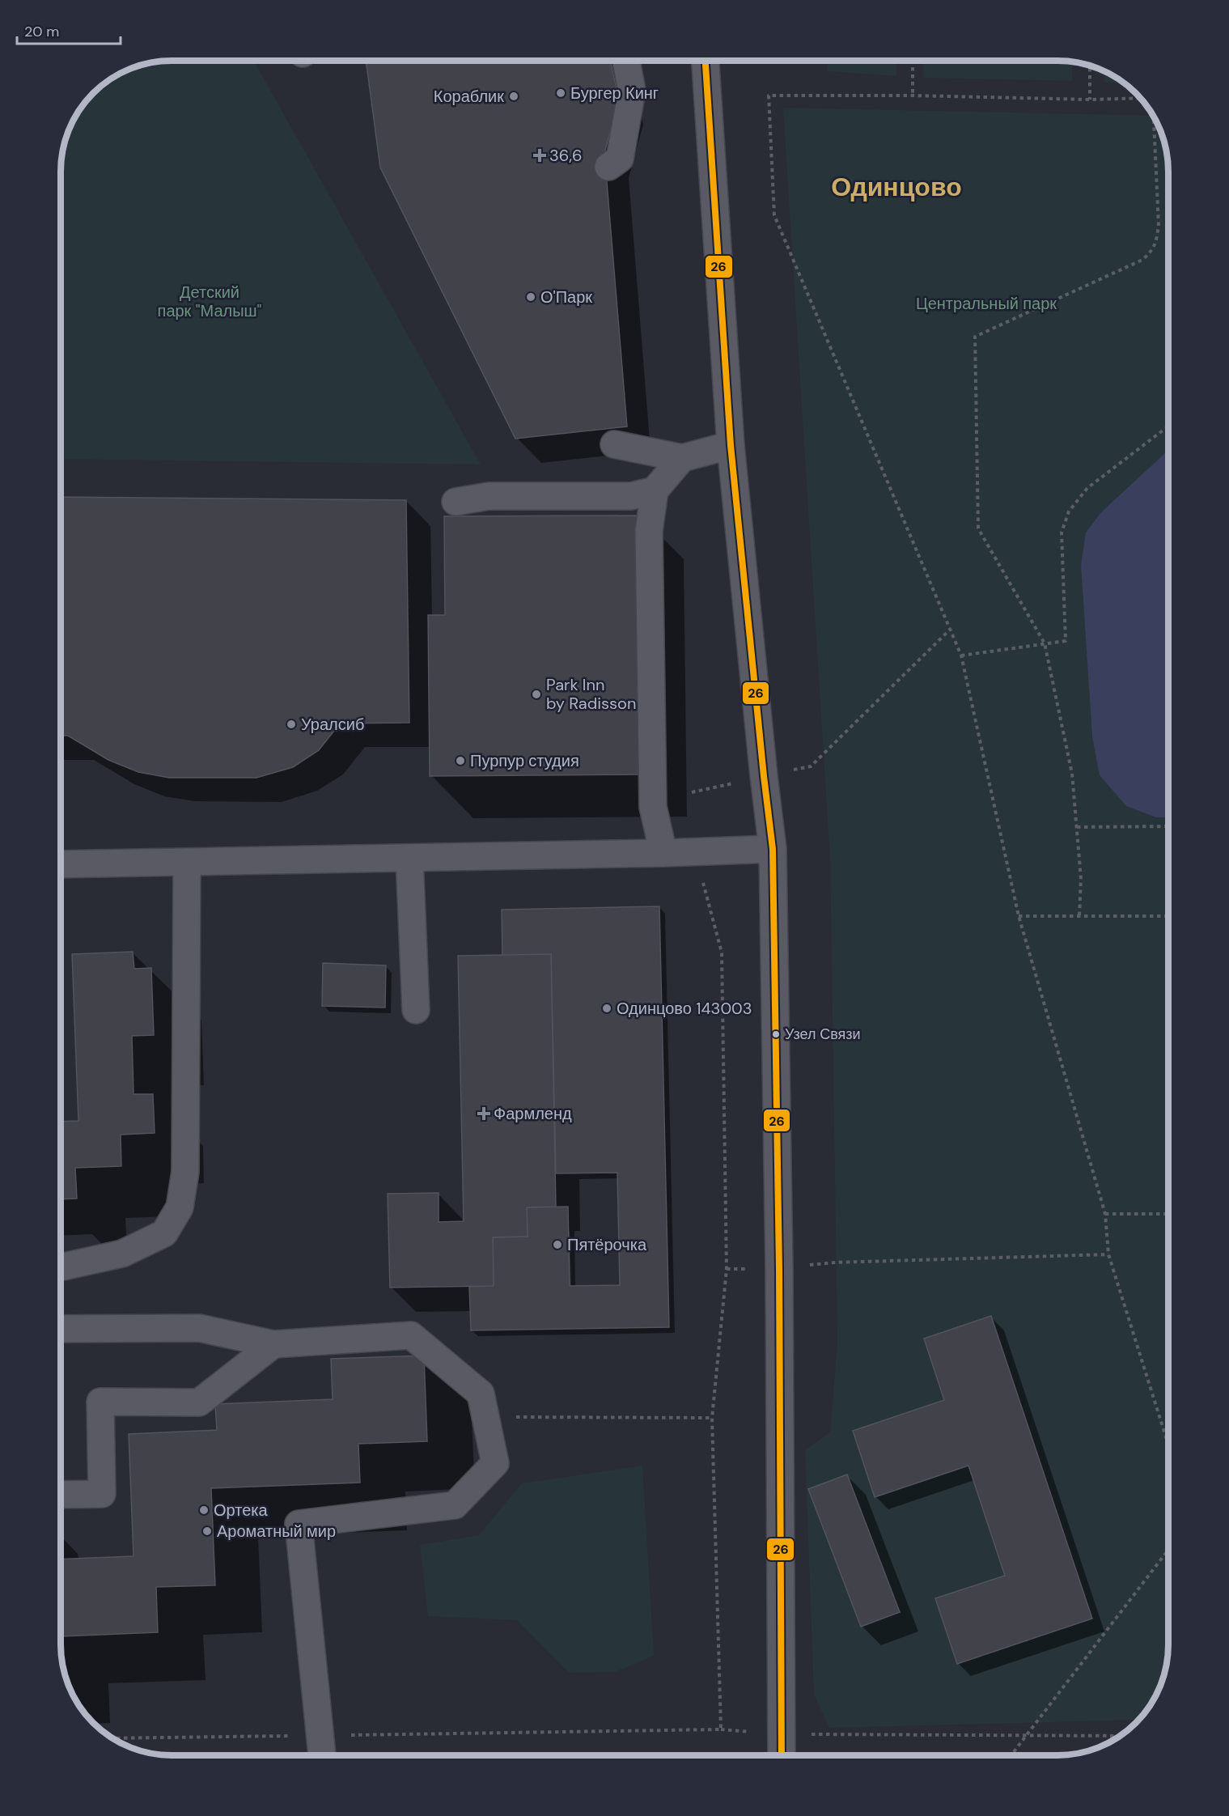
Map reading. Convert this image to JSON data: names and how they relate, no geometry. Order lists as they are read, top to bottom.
{
  "districts": ["Одинцово"],
  "parks": ["Детский парк \"Малыш\"", "Центральный парк"],
  "places": {
    "other": [
      "Бургер Кинг",
      "Кораблик",
      "О'Парк",
      "Park Inn by Radisson",
      "Уралсиб",
      "Пурпур студия",
      "Одинцово 143003",
      "Узел Связи",
      "Пятёрочка",
      "Ортека",
      "Ароматный мир"
    ],
    "health": ["36,6", "Фармленд"]
  },
  "lines": ["transit line 26"],
  "scale_bar": "20 m"
}
